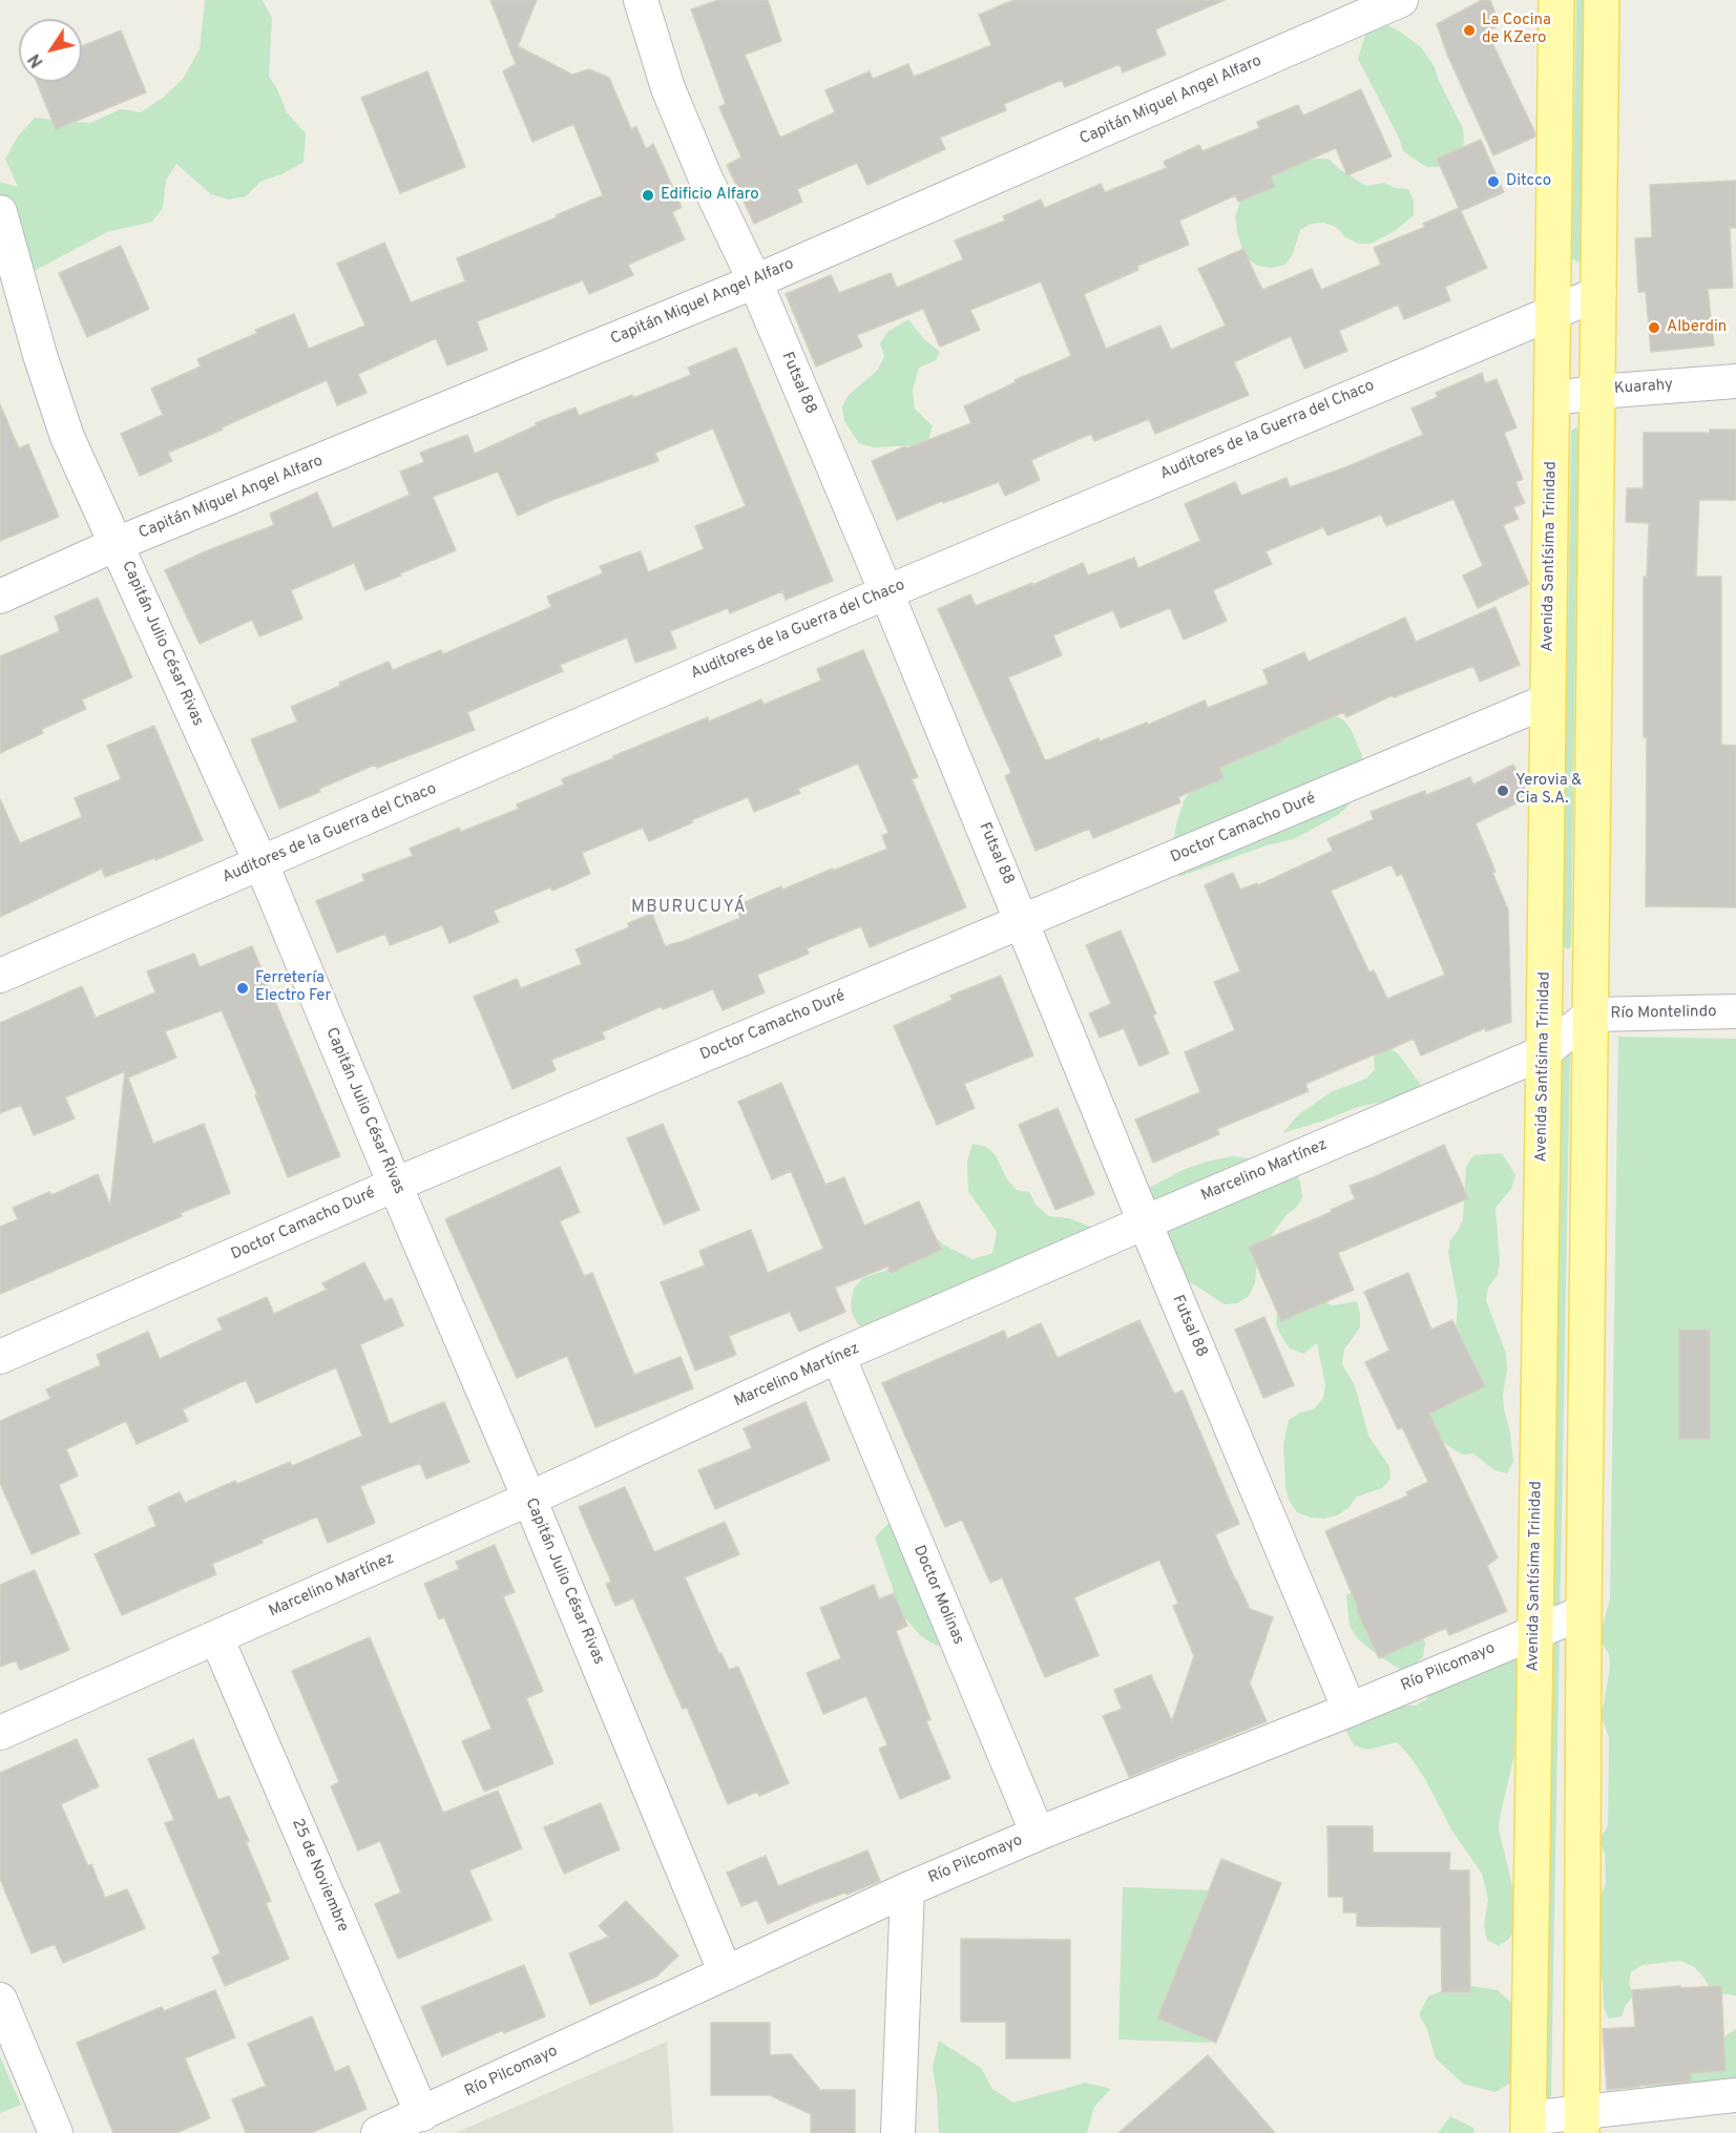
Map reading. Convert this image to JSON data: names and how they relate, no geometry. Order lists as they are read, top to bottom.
{
  "streets": {
    "main road": ["Avenida Santísima Trinidad"],
    "street": [
      "Capitán Miguel Angel Alfaro",
      "Futsal 88",
      "Kuarahy",
      "Auditores de la Guerra del Chaco",
      "Capitán Julio César Rivas",
      "Doctor Camacho Duré",
      "Río Montelindo",
      "Marcelino Martínez",
      "Doctor Molinas",
      "Río Pilcomayo",
      "25 de Noviembre"
    ]
  },
  "crossings": [
    ["Capitán Miguel Angel Alfaro", "Futsal 88"],
    ["Capitán Miguel Angel Alfaro", "Capitán Julio César Rivas"],
    ["Futsal 88", "Auditores de la Guerra del Chaco"],
    ["Futsal 88", "Doctor Camacho Duré"],
    ["Futsal 88", "Marcelino Martínez"],
    ["Futsal 88", "Río Pilcomayo"],
    ["Kuarahy", "Avenida Santísima Trinidad"],
    ["Auditores de la Guerra del Chaco", "Avenida Santísima Trinidad"],
    ["Auditores de la Guerra del Chaco", "Capitán Julio César Rivas"],
    ["Avenida Santísima Trinidad", "Doctor Camacho Duré"],
    ["Avenida Santísima Trinidad", "Marcelino Martínez"],
    ["Avenida Santísima Trinidad", "Río Pilcomayo"],
    ["Capitán Julio César Rivas", "Doctor Camacho Duré"],
    ["Capitán Julio César Rivas", "Marcelino Martínez"],
    ["Capitán Julio César Rivas", "Río Pilcomayo"],
    ["Río Montelindo", "Marcelino Martínez"],
    ["Marcelino Martínez", "Doctor Molinas"],
    ["Marcelino Martínez", "25 de Noviembre"],
    ["Doctor Molinas", "Río Pilcomayo"],
    ["Río Pilcomayo", "25 de Noviembre"]
  ],
  "districts": ["MBURUCUYÁ"],
  "places": [
    "La Cocina de KZero",
    "Ditcco",
    "Edificio Alfaro",
    "Alberdin",
    "Yerovia & Cia S.A.",
    "Ferretería Electro Fer"
  ],
  "north": "bottom left"
}
